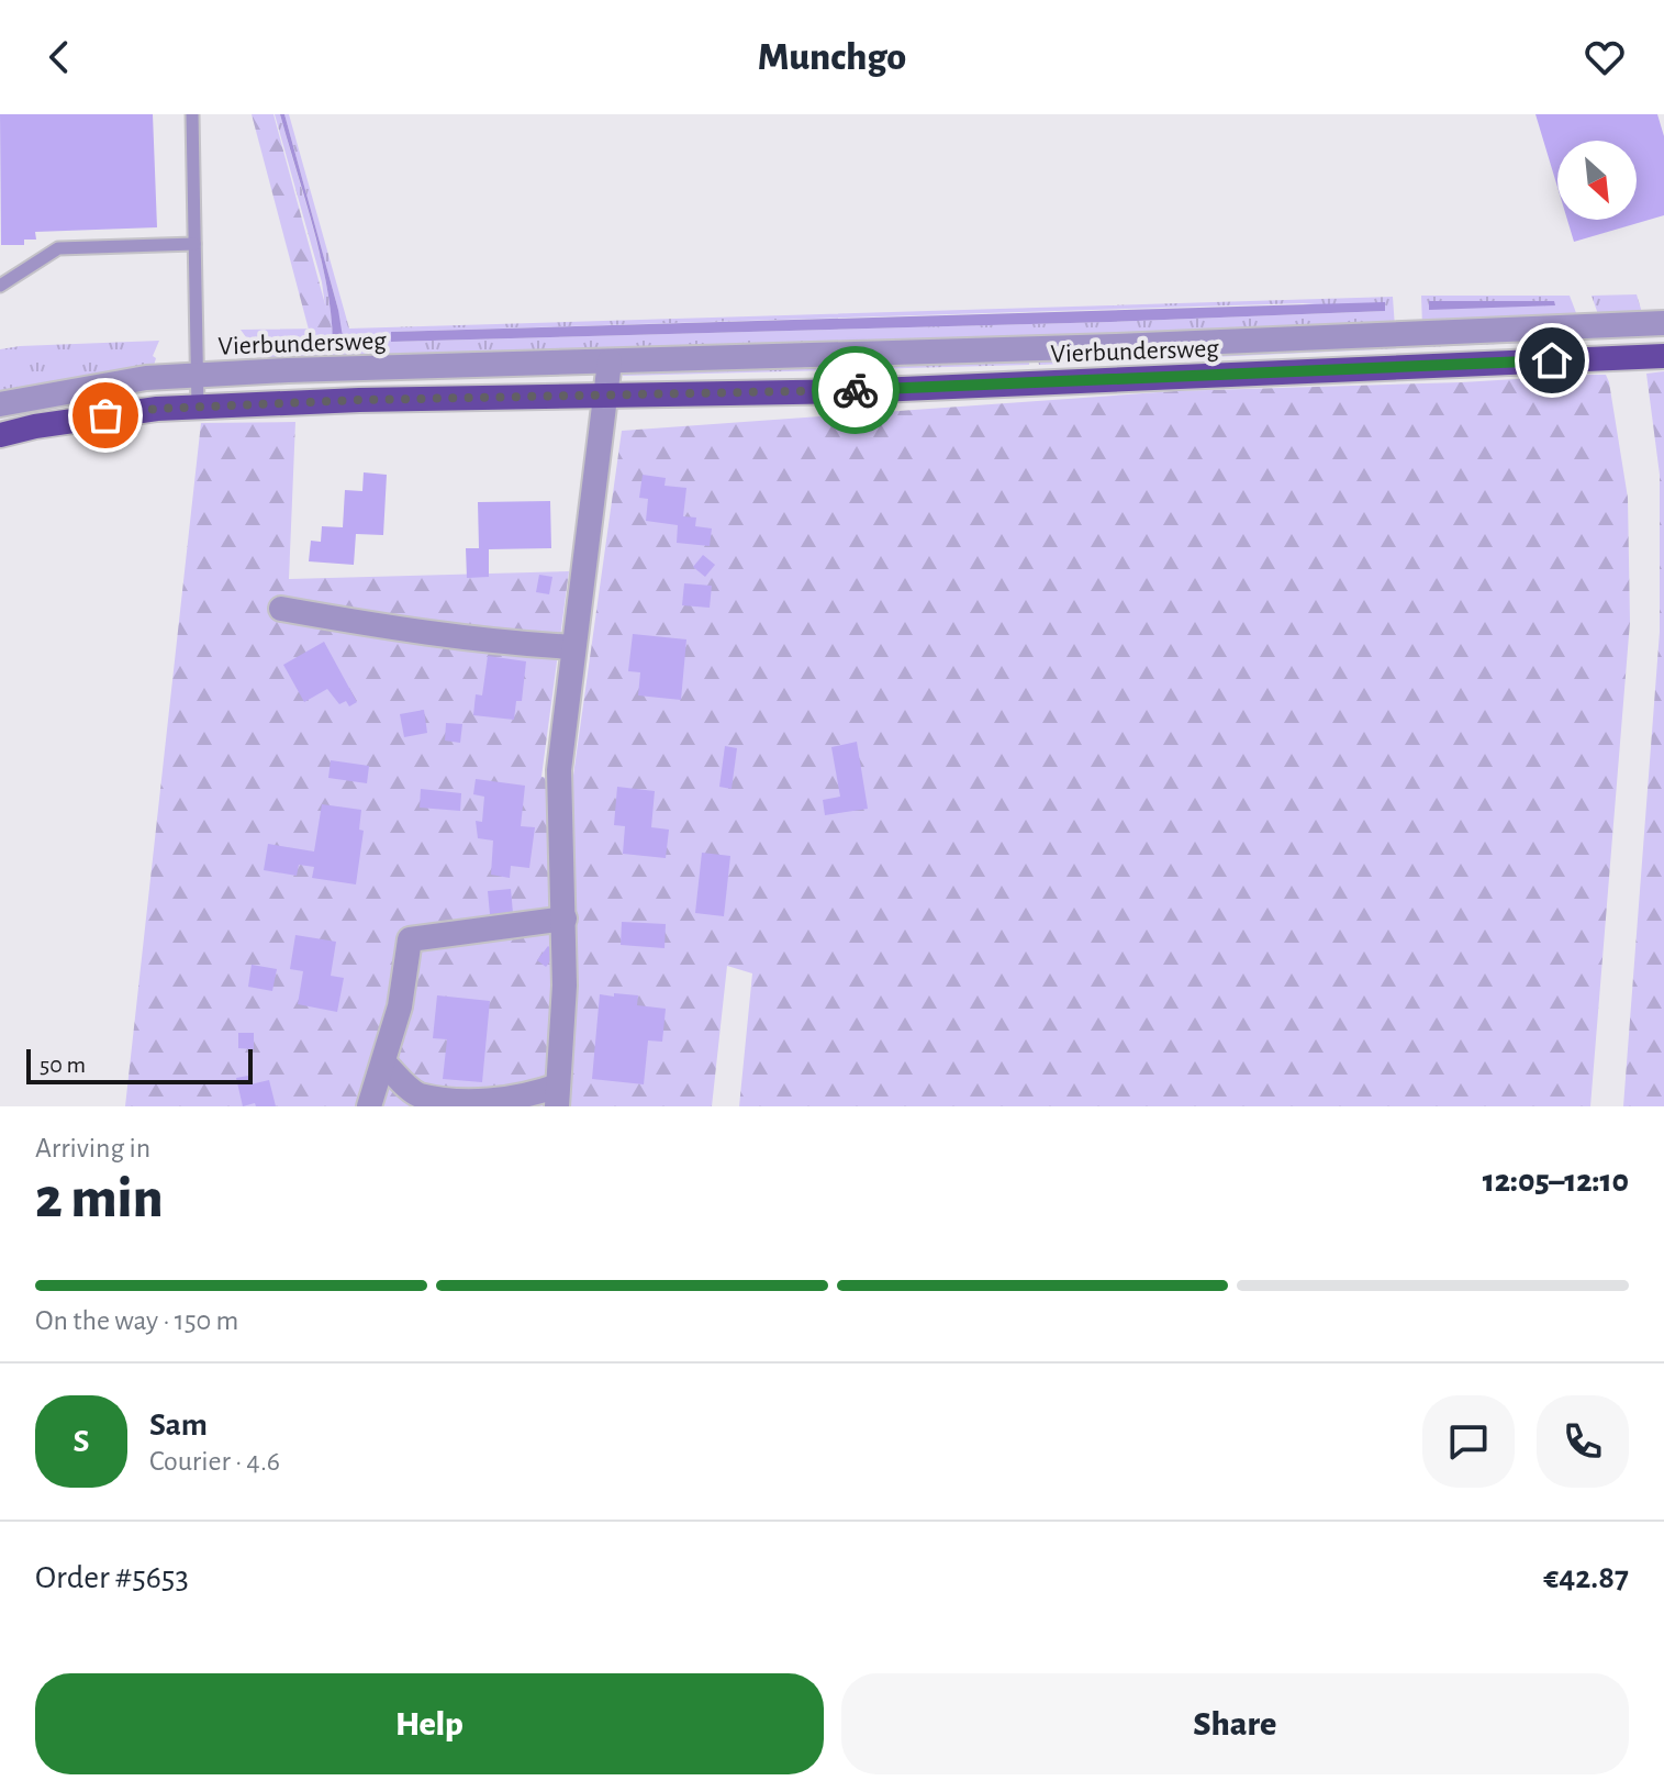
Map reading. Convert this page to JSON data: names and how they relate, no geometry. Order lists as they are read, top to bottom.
{
  "streets": {
    "main road": ["Vierbundersweg"]
  },
  "scale_bar": "50 m",
  "north": "bottom right",
  "page": {
    "header": "Munchgo",
    "scale": "50 m",
    "heading": ["2 min", "Arriving in", "12:05–12:10"],
    "panel": [
      "Sam",
      "Courier · 4.6",
      "Order #5653",
      "€42.87"
    ],
    "bar": "On the way · 150 m",
    "round": "S",
    "buttons": ["Help", "Share"]
  }
}
